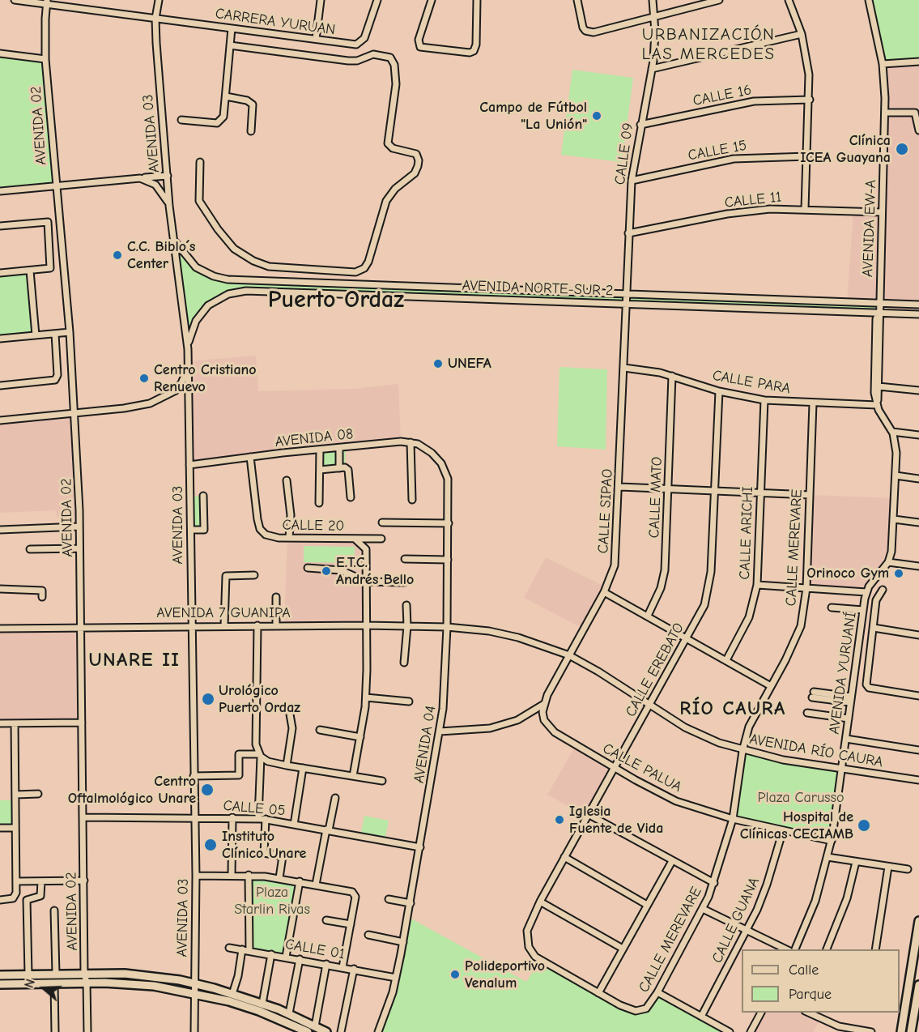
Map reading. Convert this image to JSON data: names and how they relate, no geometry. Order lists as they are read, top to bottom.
{
  "streets": {
    "street": [
      "CARRERA YURUAN",
      "CALLE 16",
      "AVENIDA 02",
      "AVENIDA 03",
      "CALLE 15",
      "CALLE 09",
      "CALLE 11",
      "AVENIDA EW-A",
      "AVENIDA NORTE-SUR 2",
      "CALLE PARA",
      "AVENIDA 08",
      "CALLE MATO",
      "CALLE SIPAO",
      "CALLE 20",
      "CALLE ARICHI",
      "CALLE MEREVARE",
      "AVENIDA 7 GUANIPA",
      "CALLE EREBATO",
      "AVENIDA YURUANÍ",
      "AVENIDA 04",
      "AVENIDA RÍO CAURA",
      "CALLE PALUA",
      "CALLE 05",
      "CALLE GUANA",
      "CALLE 01"
    ]
  },
  "crossings": [
    ["CARRERA YURUAN", "AVENIDA 02"],
    ["CARRERA YURUAN", "AVENIDA 03"],
    ["CALLE 16", "CALLE 09"],
    ["AVENIDA 02", "AVENIDA 7 GUANIPA"],
    ["AVENIDA 02", "CALLE 05"],
    ["AVENIDA 03", "AVENIDA NORTE-SUR 2"],
    ["AVENIDA 03", "AVENIDA 08"],
    ["AVENIDA 03", "AVENIDA 7 GUANIPA"],
    ["AVENIDA 03", "CALLE 05"],
    ["CALLE 15", "CALLE 09"],
    ["CALLE 09", "CALLE 11"],
    ["CALLE 09", "AVENIDA NORTE-SUR 2"],
    ["CALLE 09", "CALLE SIPAO"],
    ["CALLE 11", "AVENIDA EW-A"],
    ["AVENIDA EW-A", "AVENIDA NORTE-SUR 2"],
    ["AVENIDA EW-A", "AVENIDA YURUANÍ"],
    ["AVENIDA NORTE-SUR 2", "CALLE SIPAO"],
    ["AVENIDA NORTE-SUR 2", "AVENIDA YURUANÍ"],
    ["CALLE PARA", "CALLE MATO"],
    ["CALLE PARA", "CALLE SIPAO"],
    ["CALLE PARA", "CALLE ARICHI"],
    ["CALLE PARA", "CALLE MEREVARE"],
    ["CALLE PARA", "CALLE EREBATO"],
    ["CALLE PARA", "AVENIDA YURUANÍ"],
    ["AVENIDA 08", "CALLE 20"],
    ["AVENIDA 08", "AVENIDA 04"],
    ["CALLE SIPAO", "AVENIDA RÍO CAURA"],
    ["CALLE SIPAO", "CALLE PALUA"],
    ["CALLE 20", "AVENIDA 7 GUANIPA"],
    ["CALLE MEREVARE", "CALLE EREBATO"],
    ["CALLE MEREVARE", "AVENIDA RÍO CAURA"],
    ["CALLE MEREVARE", "CALLE PALUA"],
    ["AVENIDA 7 GUANIPA", "AVENIDA 04"],
    ["AVENIDA 7 GUANIPA", "AVENIDA RÍO CAURA"],
    ["CALLE EREBATO", "AVENIDA RÍO CAURA"],
    ["CALLE EREBATO", "CALLE PALUA"],
    ["AVENIDA YURUANÍ", "AVENIDA RÍO CAURA"],
    ["AVENIDA YURUANÍ", "CALLE PALUA"],
    ["AVENIDA 04", "AVENIDA RÍO CAURA"],
    ["AVENIDA 04", "CALLE 05"],
    ["AVENIDA 04", "CALLE 01"],
    ["CALLE PALUA", "CALLE GUANA"]
  ],
  "districts": [
    "URBANIZACIÓN LAS MERCEDES",
    "Puerto Ordaz",
    "UNARE II",
    "RÍO CAURA"
  ],
  "parks": ["Plaza Carusso", "Plaza Starlin Rivas"],
  "places": [
    "Campo de Fútbol \"La Unión\"",
    "Clínica ICEA Guayana",
    "C.C. Biblo´s Center",
    "UNEFA",
    "Centro Cristiano Renuevo",
    "E.T.C. Andrés Bello",
    "Orinoco Gym",
    "Urológico Puerto Ordaz",
    "Centro Oftalmológico Unare",
    "Iglesia Fuente de Vida",
    "Hospital de Clínicas CECIAMB",
    "Instituto Clínico Unare",
    "Polideportivo Venalum"
  ],
  "legend": ["Calle", "Parque"],
  "north": "left"
}
